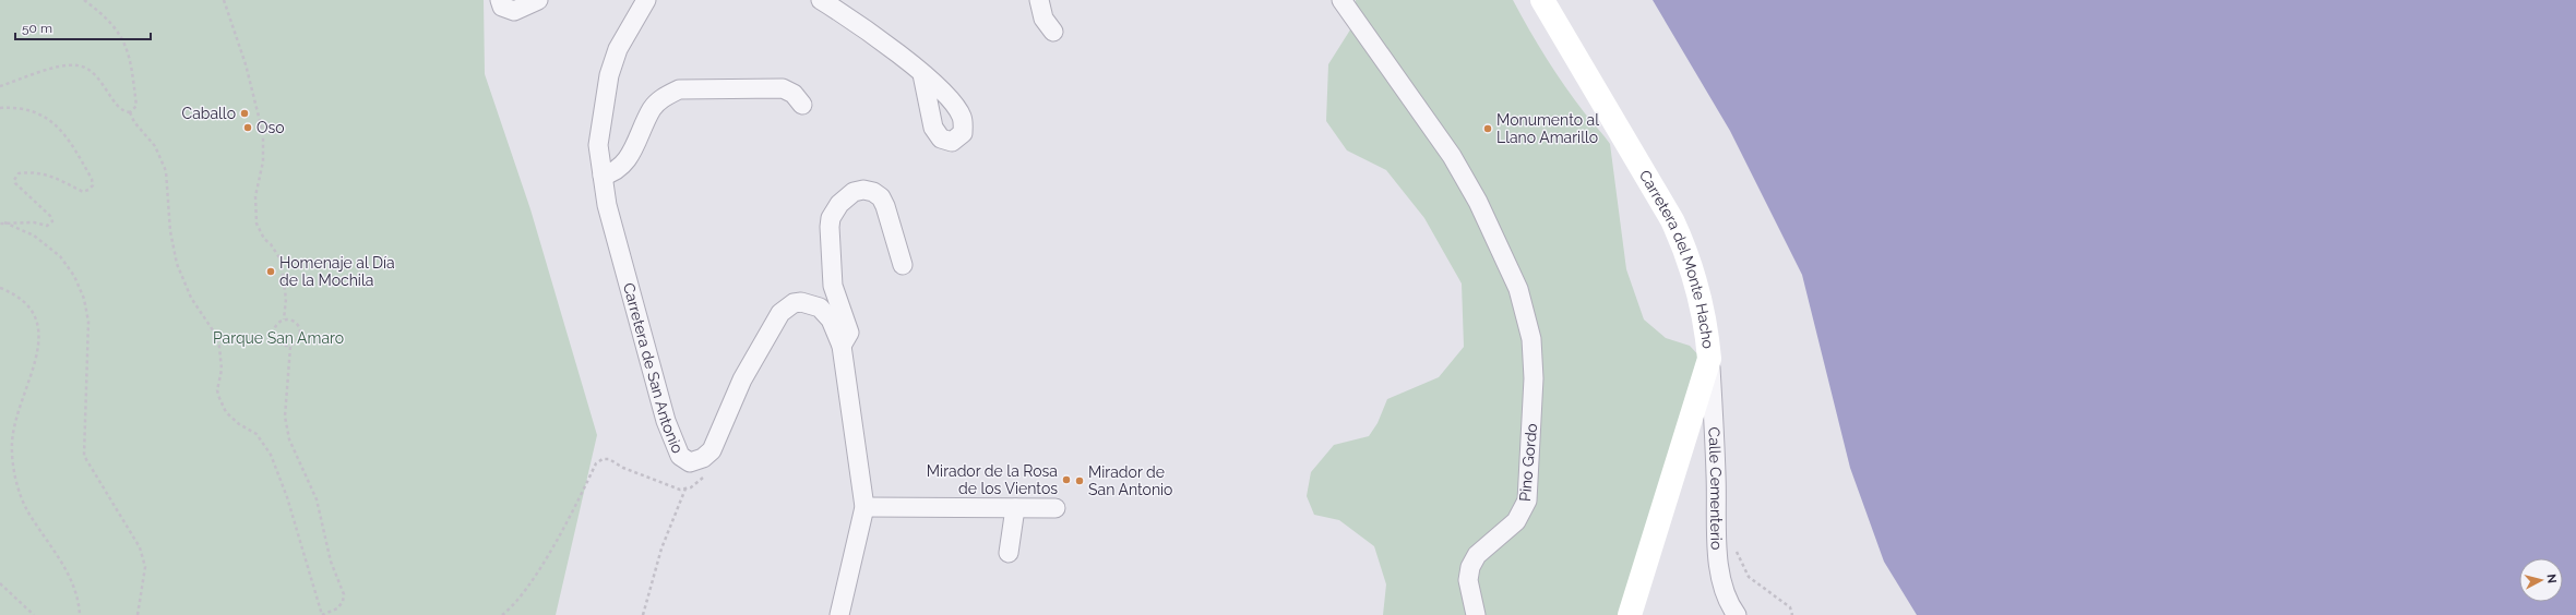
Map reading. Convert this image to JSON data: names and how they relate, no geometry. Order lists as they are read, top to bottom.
{
  "streets": {
    "main road": ["Carretera del Monte Hacho"],
    "street": ["Carretera de San Antonio", "Pino Gordo", "Calle Cementerio"]
  },
  "crossings": [
    ["Carretera del Monte Hacho", "Calle Cementerio"]
  ],
  "parks": ["Parque San Amaro"],
  "places": [
    "Caballo",
    "Oso",
    "Monumento al Llano Amarillo",
    "Homenaje al Día de la Mochila",
    "Mirador de la Rosa de los Vientos",
    "Mirador de San Antonio"
  ],
  "scale_bar": "50 m",
  "north": "right"
}
